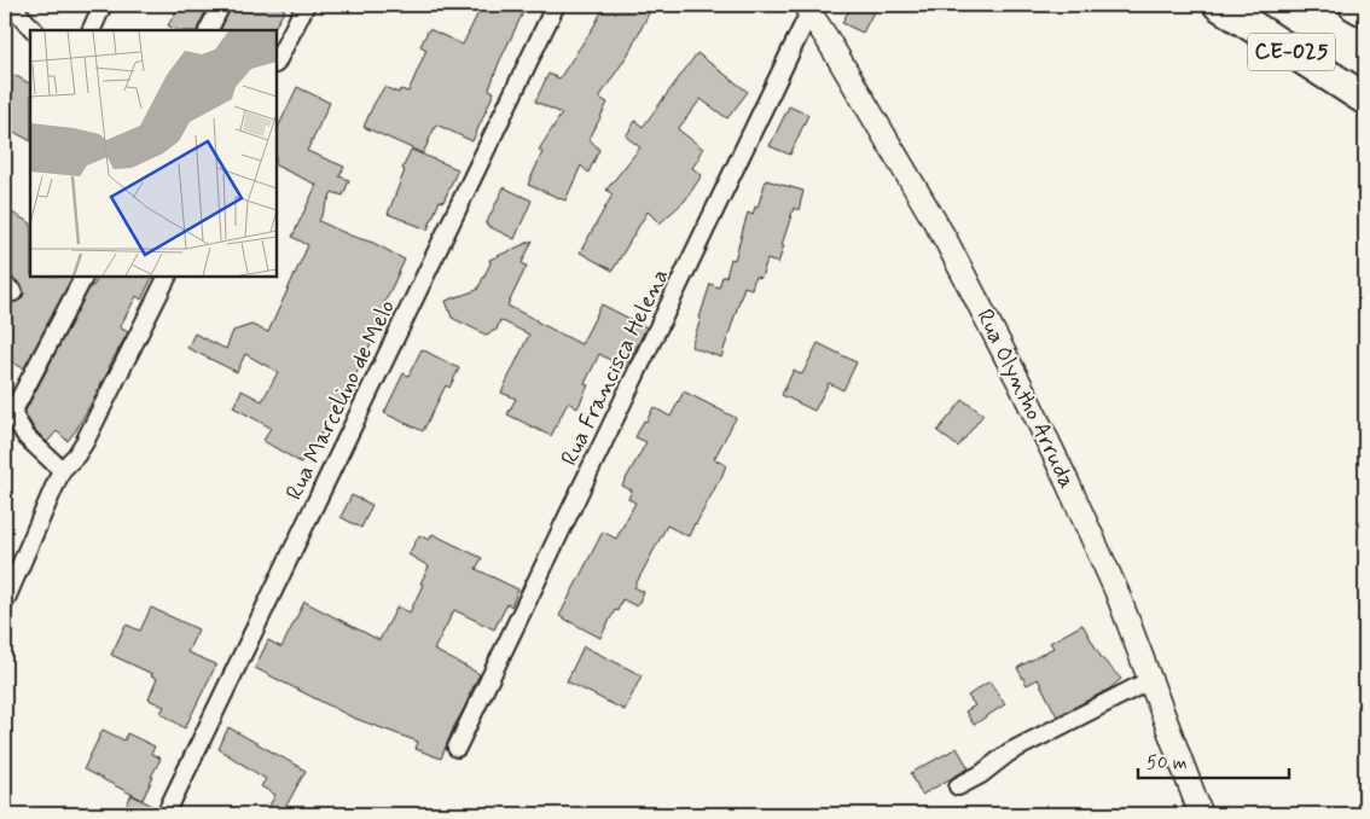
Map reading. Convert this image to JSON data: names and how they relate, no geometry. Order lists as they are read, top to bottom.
{
  "streets": {
    "highway": ["CE-025"],
    "street": ["Rua Francisca Helena", "Rua Olyntho Arruda", "Rua Marcelino de Melo"]
  },
  "crossings": [
    ["Rua Francisca Helena", "Rua Olyntho Arruda"]
  ],
  "scale_bar": "50 m"
}
